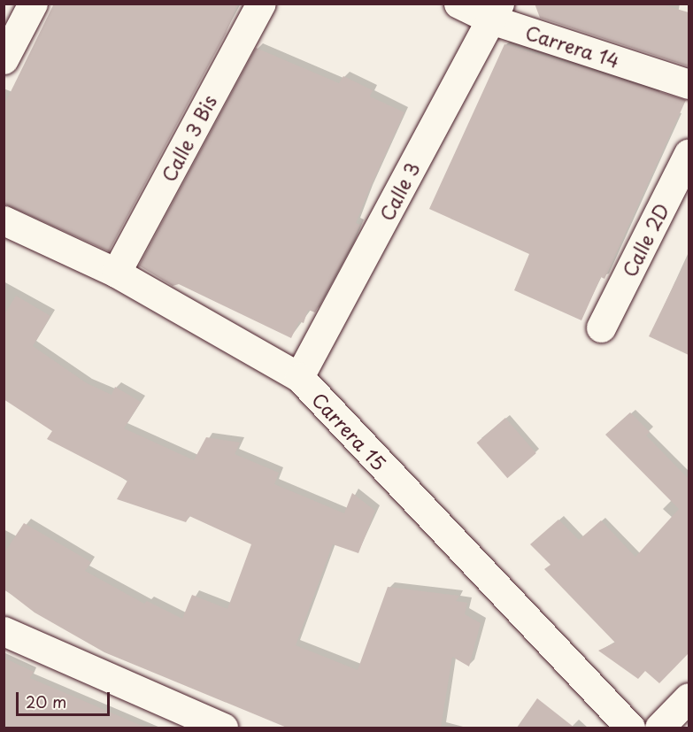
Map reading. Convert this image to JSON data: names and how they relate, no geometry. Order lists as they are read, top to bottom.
{
  "streets": {
    "street": [
      "Carrera 14",
      "Calle 3 Bis",
      "Calle 3",
      "Calle 2D",
      "Carrera 15"
    ]
  },
  "crossings": [
    ["Carrera 14", "Calle 3"],
    ["Calle 3 Bis", "Carrera 15"],
    ["Calle 3", "Carrera 15"]
  ],
  "scale_bar": "20 m"
}
